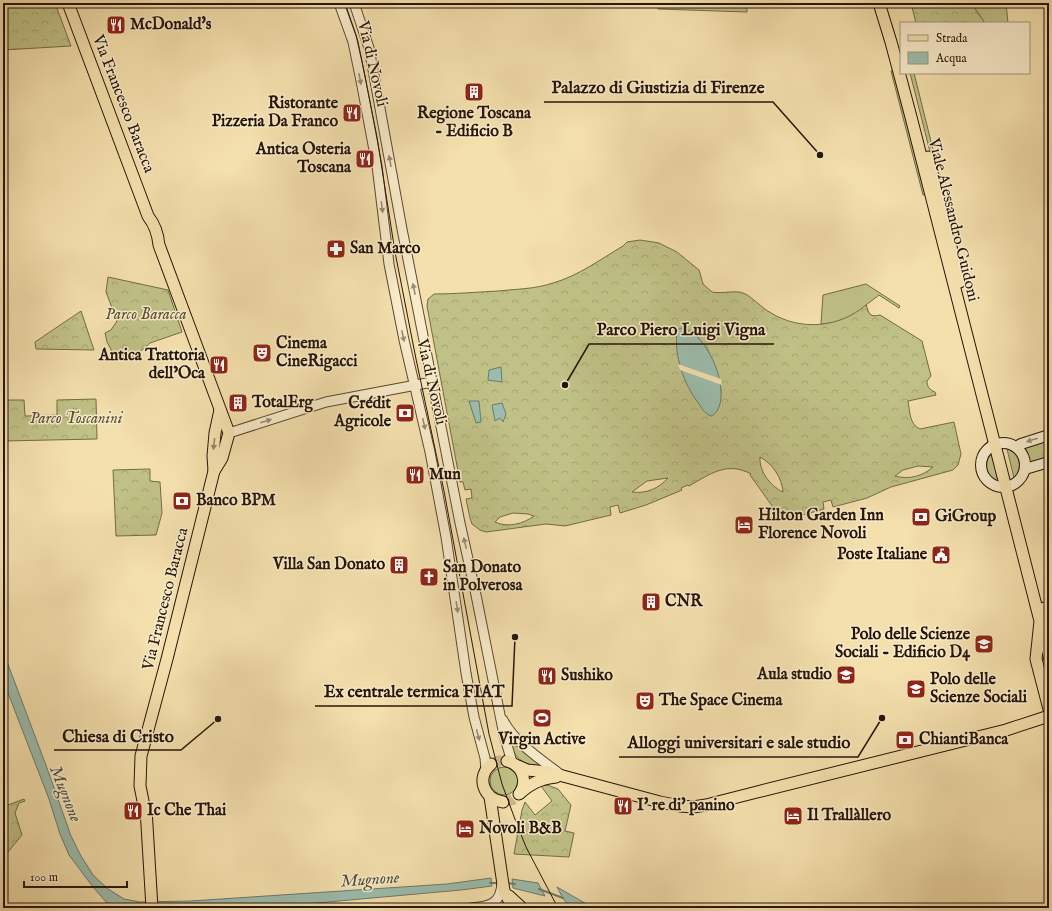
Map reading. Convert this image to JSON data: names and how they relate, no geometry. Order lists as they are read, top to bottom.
{
  "streets": {
    "main road": ["Via di Novoli", "Via Francesco Baracca", "Viale Alessandro Guidoni"]
  },
  "water": ["Mugnone"],
  "parks": ["Parco Baracca", "Parco Toscanini"],
  "places": {
    "restaurant": [
      "McDonald's",
      "Ristorante Pizzeria Da Franco",
      "Antica Osteria Toscana",
      "Antica Trattoria dell’Oca",
      "Mun",
      "Sushiko",
      "I' re di' panino",
      "Ic Che Thai"
    ],
    "building": [
      "Regione Toscana - Edificio B",
      "TotalErg",
      "Villa San Donato",
      "CNR"
    ],
    "other": [
      "Palazzo di Giustizia di Firenze",
      "Parco Piero Luigi Vigna",
      "Ex centrale termica FIAT",
      "Alloggi universitari e sale studio",
      "Chiesa di Cristo"
    ],
    "pharmacy": ["San Marco"],
    "theatre": ["Cinema CineRigacci", "The Space Cinema"],
    "bank": [
      "Crédit Agricole",
      "Banco BPM",
      "GiGroup",
      "ChiantiBanca"
    ],
    "hotel": ["Hilton Garden Inn Florence Novoli", "Il Trallàllero", "Novoli B&B"],
    "public building": ["Poste Italiane"],
    "church": ["San Donato in Polverosa"],
    "school or university": ["Polo delle Scienze Sociali - Edificio D4", "Aula studio", "Polo delle Scienze Sociali"],
    "sports": ["Virgin Active"]
  },
  "legend": ["Strada", "Acqua"],
  "scale_bar": "100 m"
}
